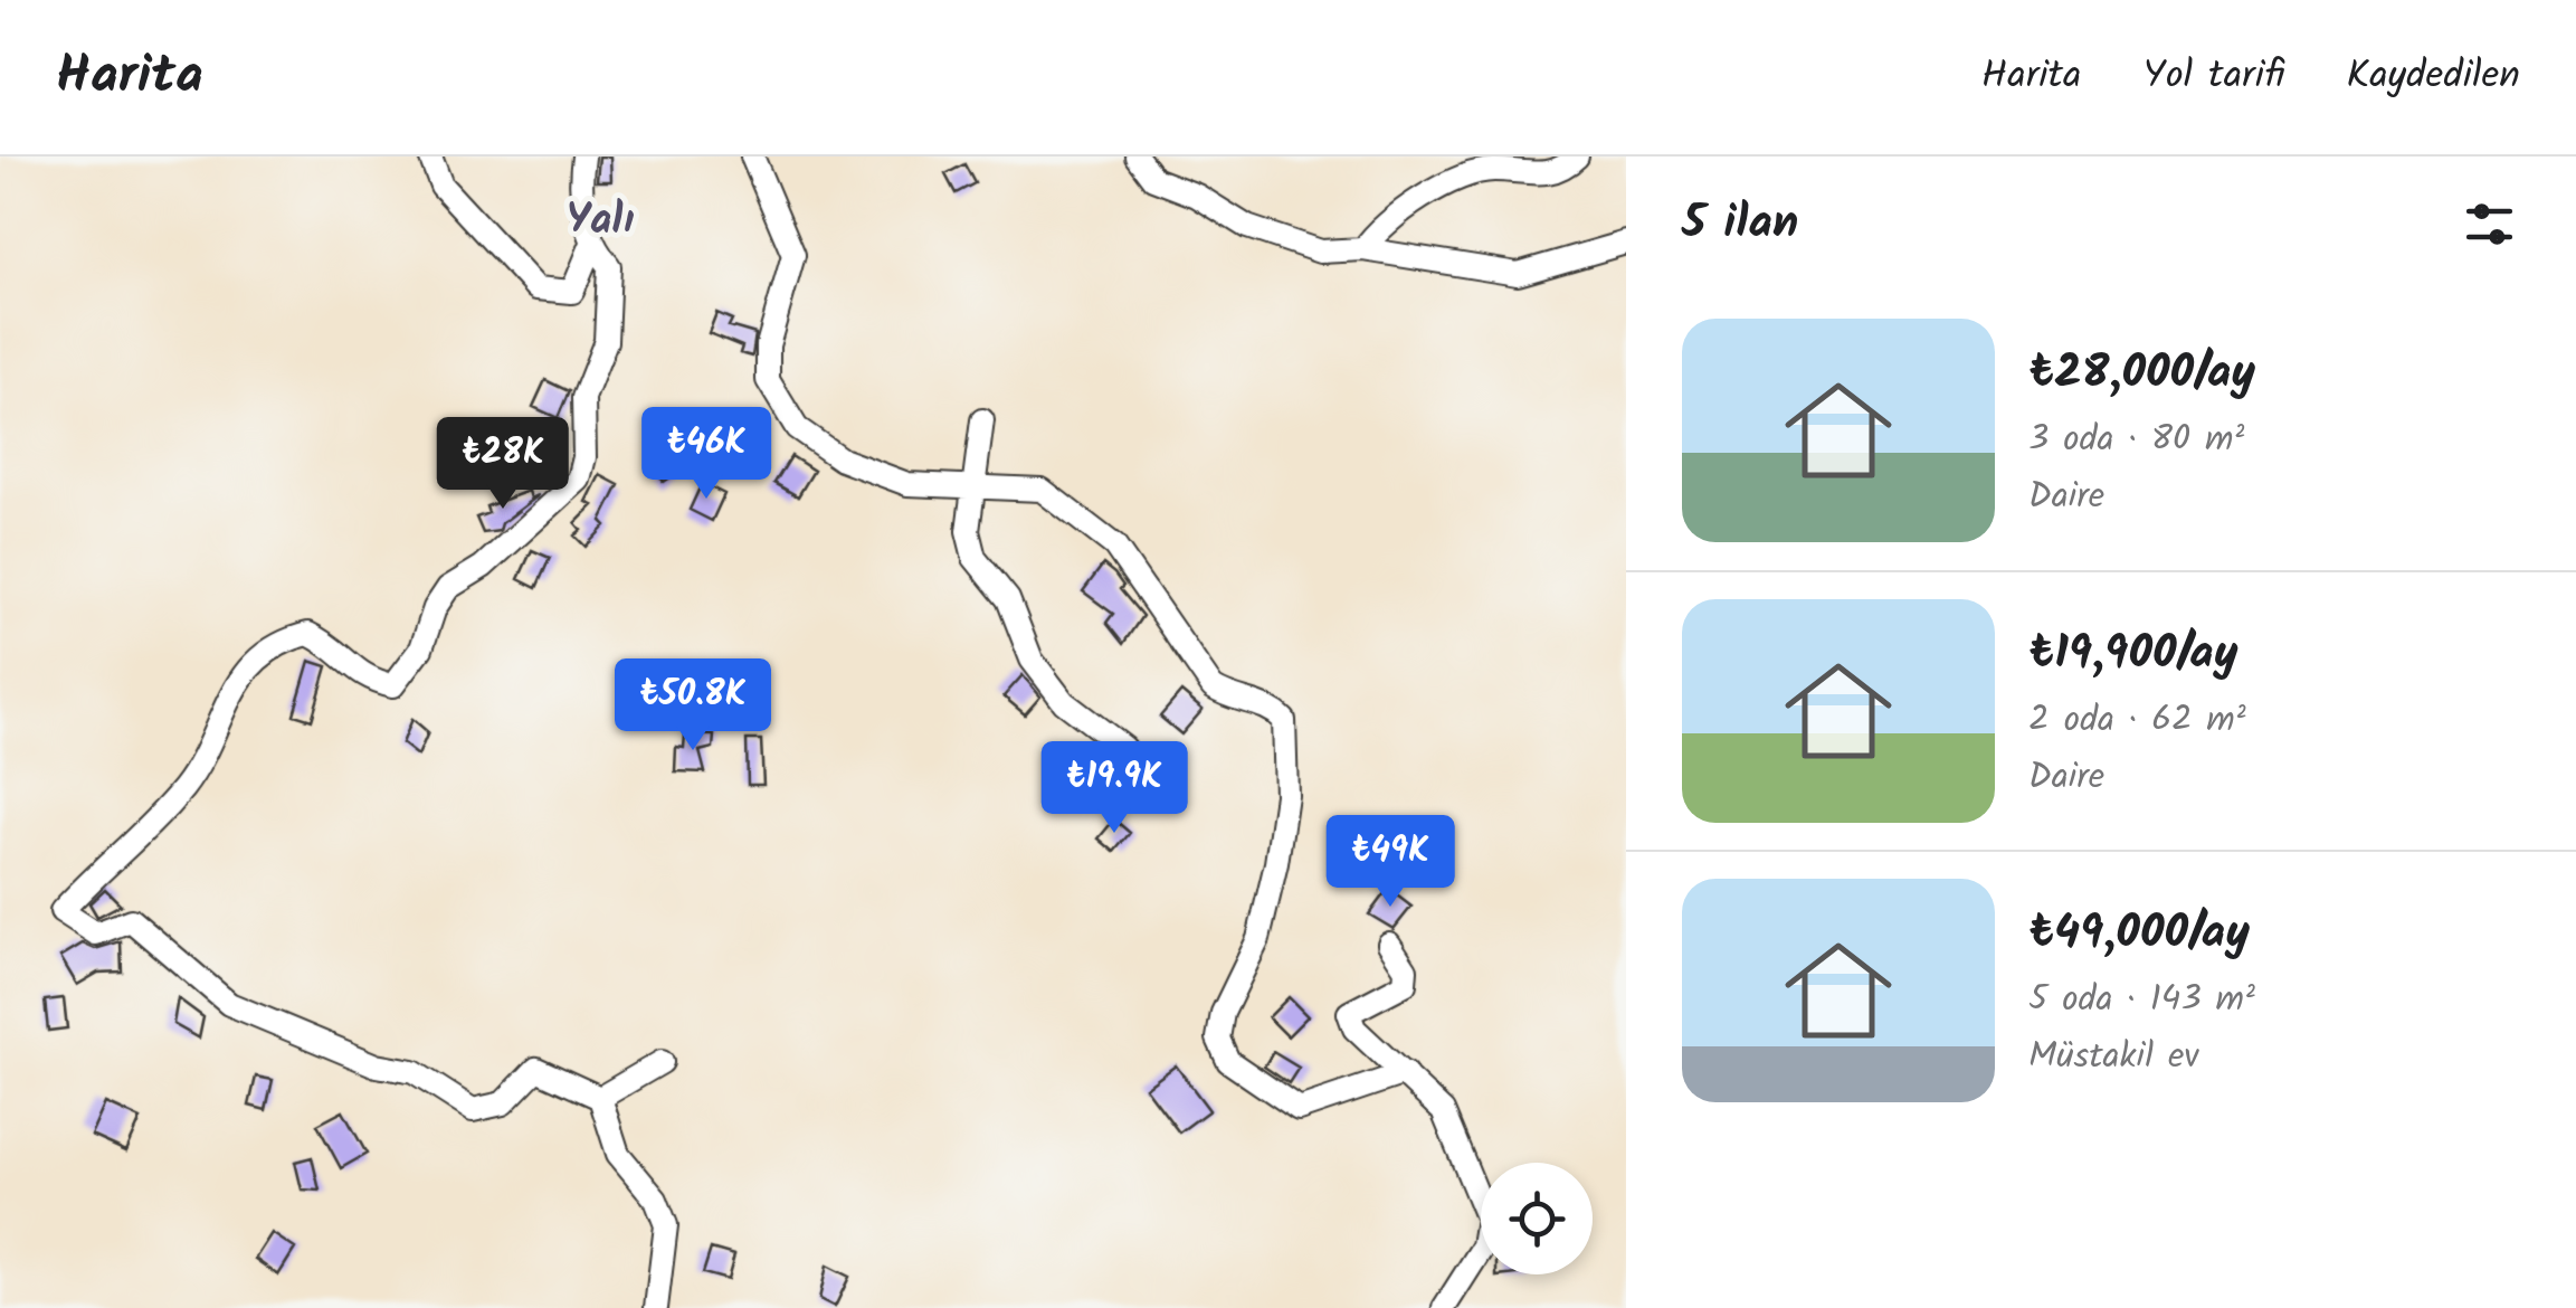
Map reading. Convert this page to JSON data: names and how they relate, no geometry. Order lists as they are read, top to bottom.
{
  "districts": ["Yalı"],
  "page": {
    "header": "Harita",
    "nav": ["Harita", "Yol tarifi", "Kaydedilen"],
    "heading": "5 ilan",
    "list": [
      {
        "name": "₺28,000/ay",
        "note": "3 oda · 80 m² · Daire"
      },
      {
        "name": "₺19,900/ay",
        "note": "2 oda · 62 m² · Daire"
      },
      {
        "name": "₺49,000/ay",
        "note": "5 oda · 143 m² · Müstakil ev"
      }
    ],
    "price": [
      "₺46K",
      "₺28K",
      "₺50.8K",
      "₺19.9K",
      "₺49K"
    ]
  }
}
